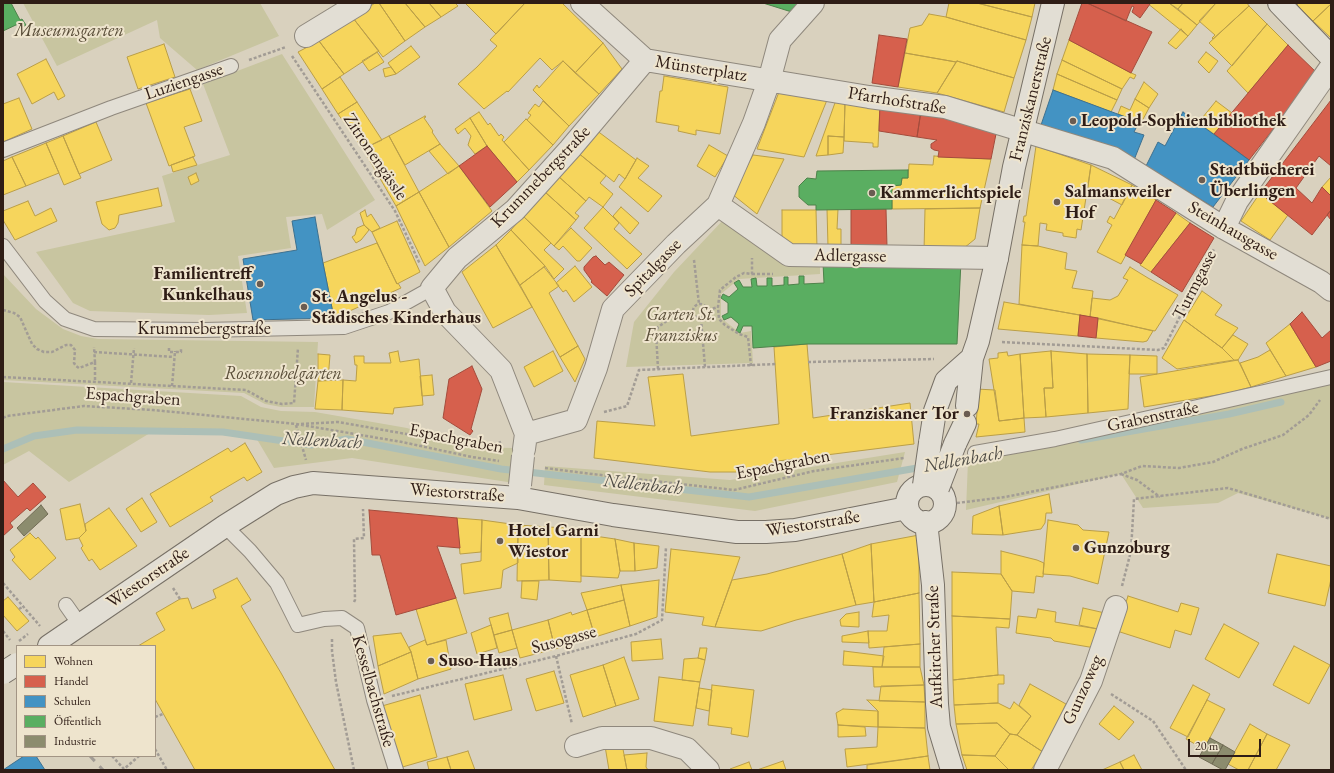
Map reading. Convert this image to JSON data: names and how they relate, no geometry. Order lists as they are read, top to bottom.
{
  "streets": {
    "street": [
      "Münsterplatz",
      "Franziskanerstraße",
      "Pfarrhofstraße",
      "Krummebergstraße",
      "Steinhausgasse",
      "Adlergasse",
      "Spitalgasse",
      "Turmgasse",
      "Wiestorstraße",
      "Aufkircher Straße",
      "Gunzoweg"
    ],
    "lane": ["Luziengasse", "Grabenstraße", "Kesselbachstraße"],
    "path": ["Zitronengässle", "Espachgraben", "Susogasse"]
  },
  "crossings": [
    ["Münsterplatz", "Pfarrhofstraße"],
    ["Münsterplatz", "Krummebergstraße"],
    ["Münsterplatz", "Spitalgasse"],
    ["Luziengasse", "Zitronengässle"],
    ["Franziskanerstraße", "Pfarrhofstraße"],
    ["Franziskanerstraße", "Steinhausgasse"],
    ["Franziskanerstraße", "Adlergasse"],
    ["Franziskanerstraße", "Turmgasse"],
    ["Franziskanerstraße", "Wiestorstraße"],
    ["Franziskanerstraße", "Aufkircher Straße"],
    ["Pfarrhofstraße", "Steinhausgasse"],
    ["Pfarrhofstraße", "Spitalgasse"],
    ["Zitronengässle", "Krummebergstraße"],
    ["Steinhausgasse", "Turmgasse"],
    ["Adlergasse", "Spitalgasse"],
    ["Wiestorstraße", "Susogasse"],
    ["Wiestorstraße", "Aufkircher Straße"],
    ["Wiestorstraße", "Kesselbachstraße"],
    ["Susogasse", "Kesselbachstraße"]
  ],
  "water": ["Nellenbach"],
  "parks": ["Museumsgarten", "Garten St. Franziskus", "Rosennobelgärten"],
  "places": [
    "Leopold-Sophienbibliothek",
    "Stadtbücherei Überlingen",
    "Kammerlichtspiele",
    "Salmansweiler Hof",
    "Familientreff Kunkelhaus",
    "St. Angelus - Städisches Kinderhaus",
    "Franziskaner Tor",
    "Hotel Garni Wiestor",
    "Gunzoburg",
    "Suso-Haus"
  ],
  "legend": [
    "Wohnen",
    "Handel",
    "Schulen",
    "Öffentlich",
    "Industrie"
  ],
  "scale_bar": "20 m"
}
